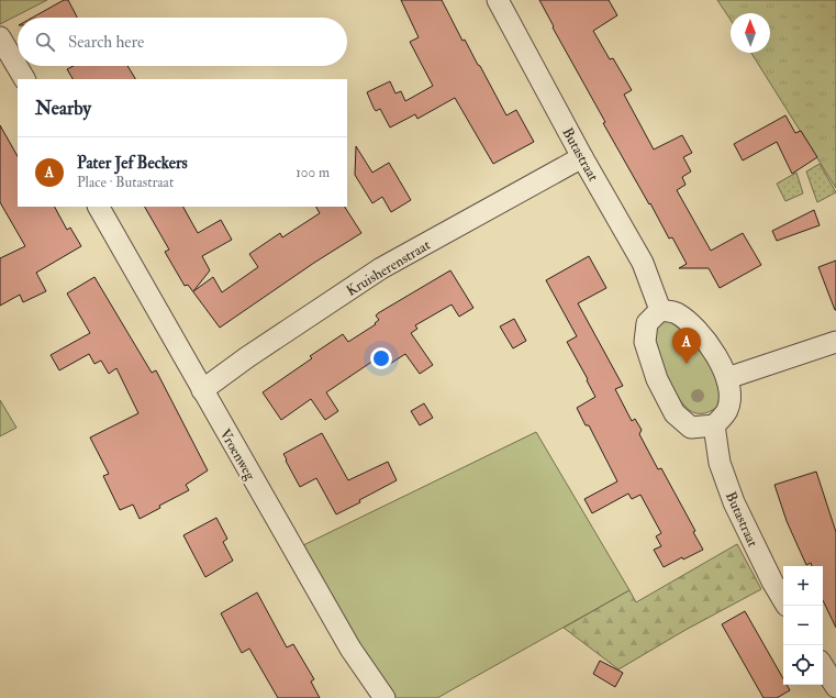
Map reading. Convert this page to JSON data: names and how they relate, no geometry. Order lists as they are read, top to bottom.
{
  "streets": {
    "street": ["Butastraat", "Kruisherenstraat", "Vroenweg"]
  },
  "crossings": [
    ["Butastraat", "Kruisherenstraat"],
    ["Kruisherenstraat", "Vroenweg"]
  ],
  "north": "top",
  "page": {
    "search": "Search here",
    "heading": "Nearby",
    "list": [
      {
        "mark": "A",
        "name": "Pater Jef Beckers",
        "note": "Place · Butastraat",
        "value": "100 m"
      }
    ],
    "pins": "A",
    "map_buttons": ["+", "−"]
  }
}
